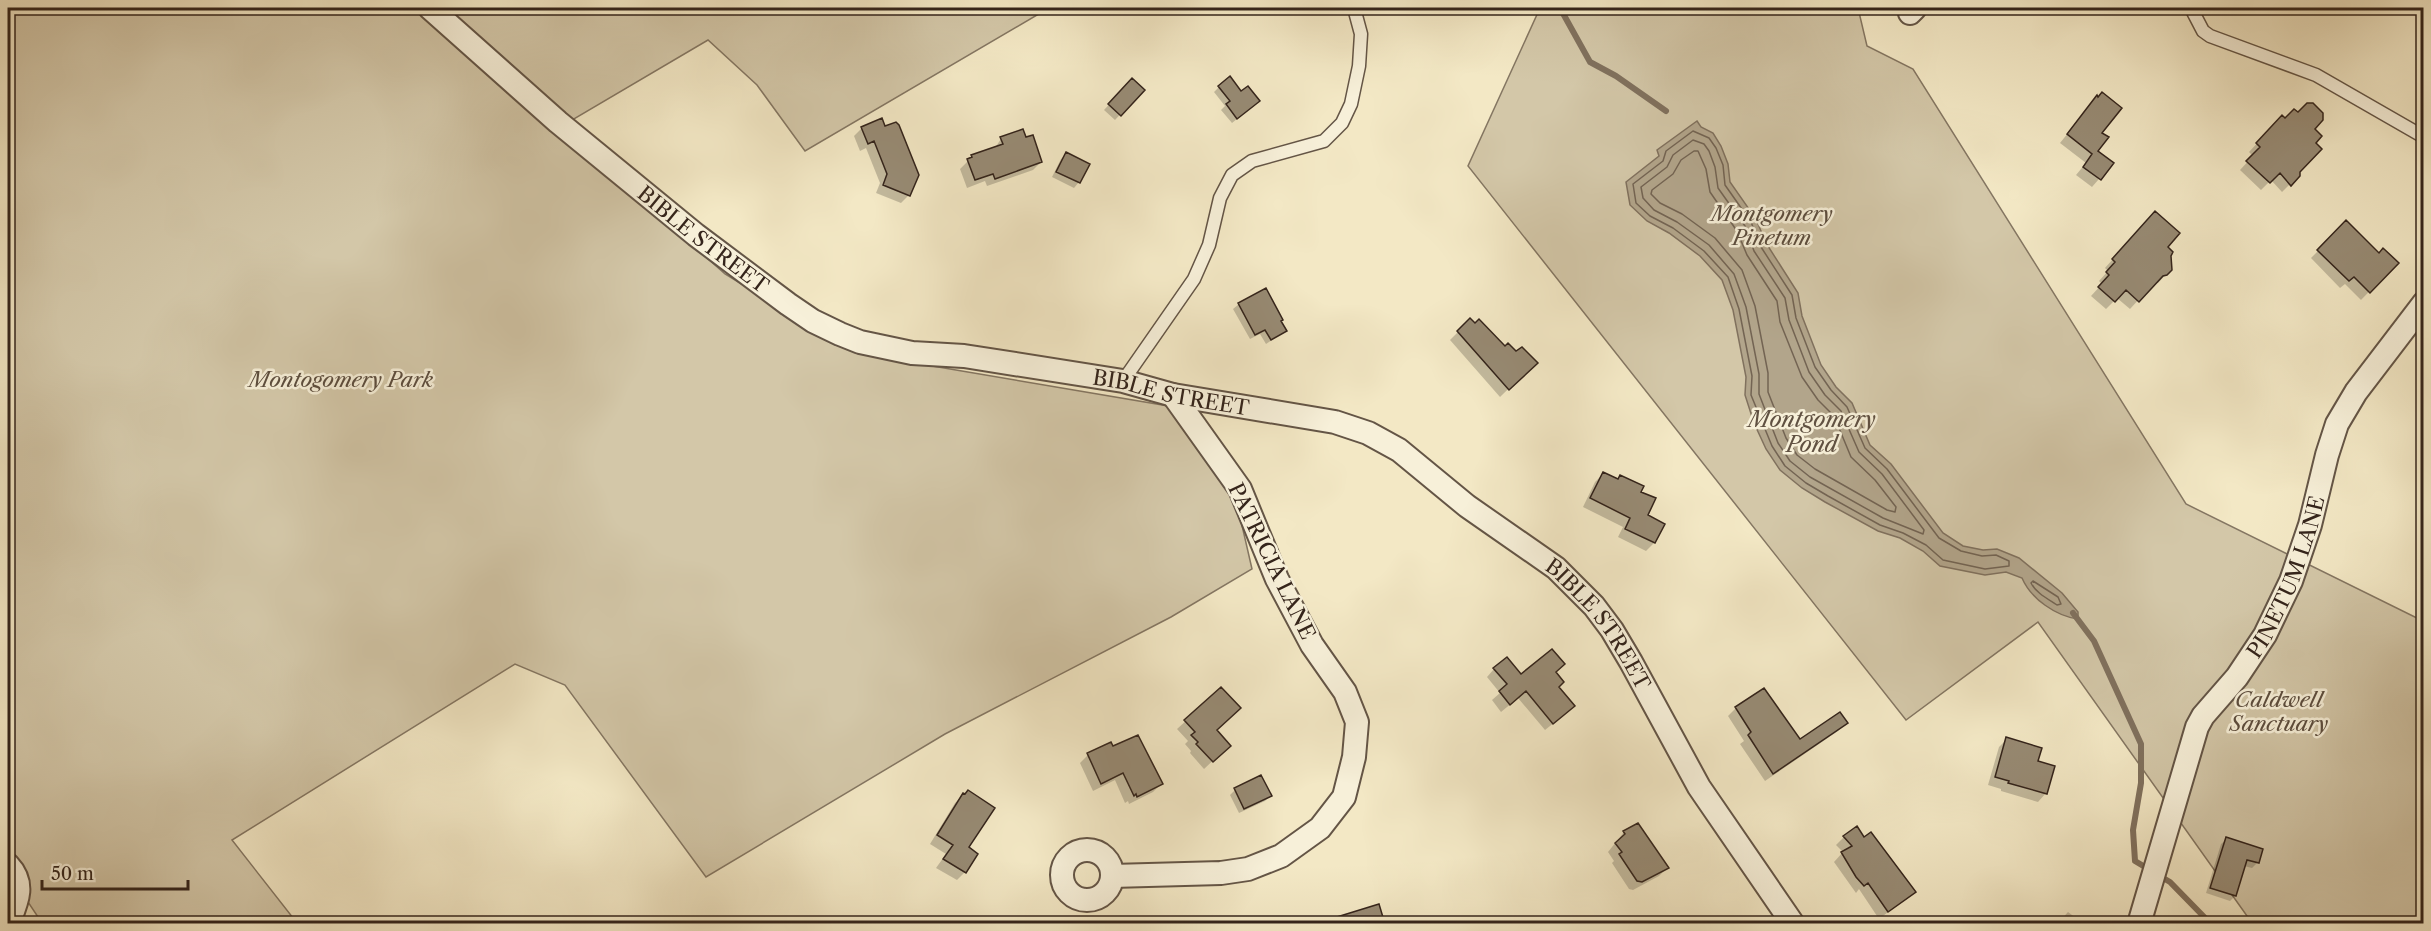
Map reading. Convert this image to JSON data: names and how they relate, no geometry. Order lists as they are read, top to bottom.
{
  "streets": {
    "street": ["BIBLE STREET", "PATRICIA LANE", "PINETUM LANE"]
  },
  "crossings": [
    ["BIBLE STREET", "PATRICIA LANE"]
  ],
  "water": ["Montgomery Pond"],
  "parks": ["Montgomery Pinetum", "Montogomery Park", "Caldwell Sanctuary"],
  "scale_bar": "50 m"
}
